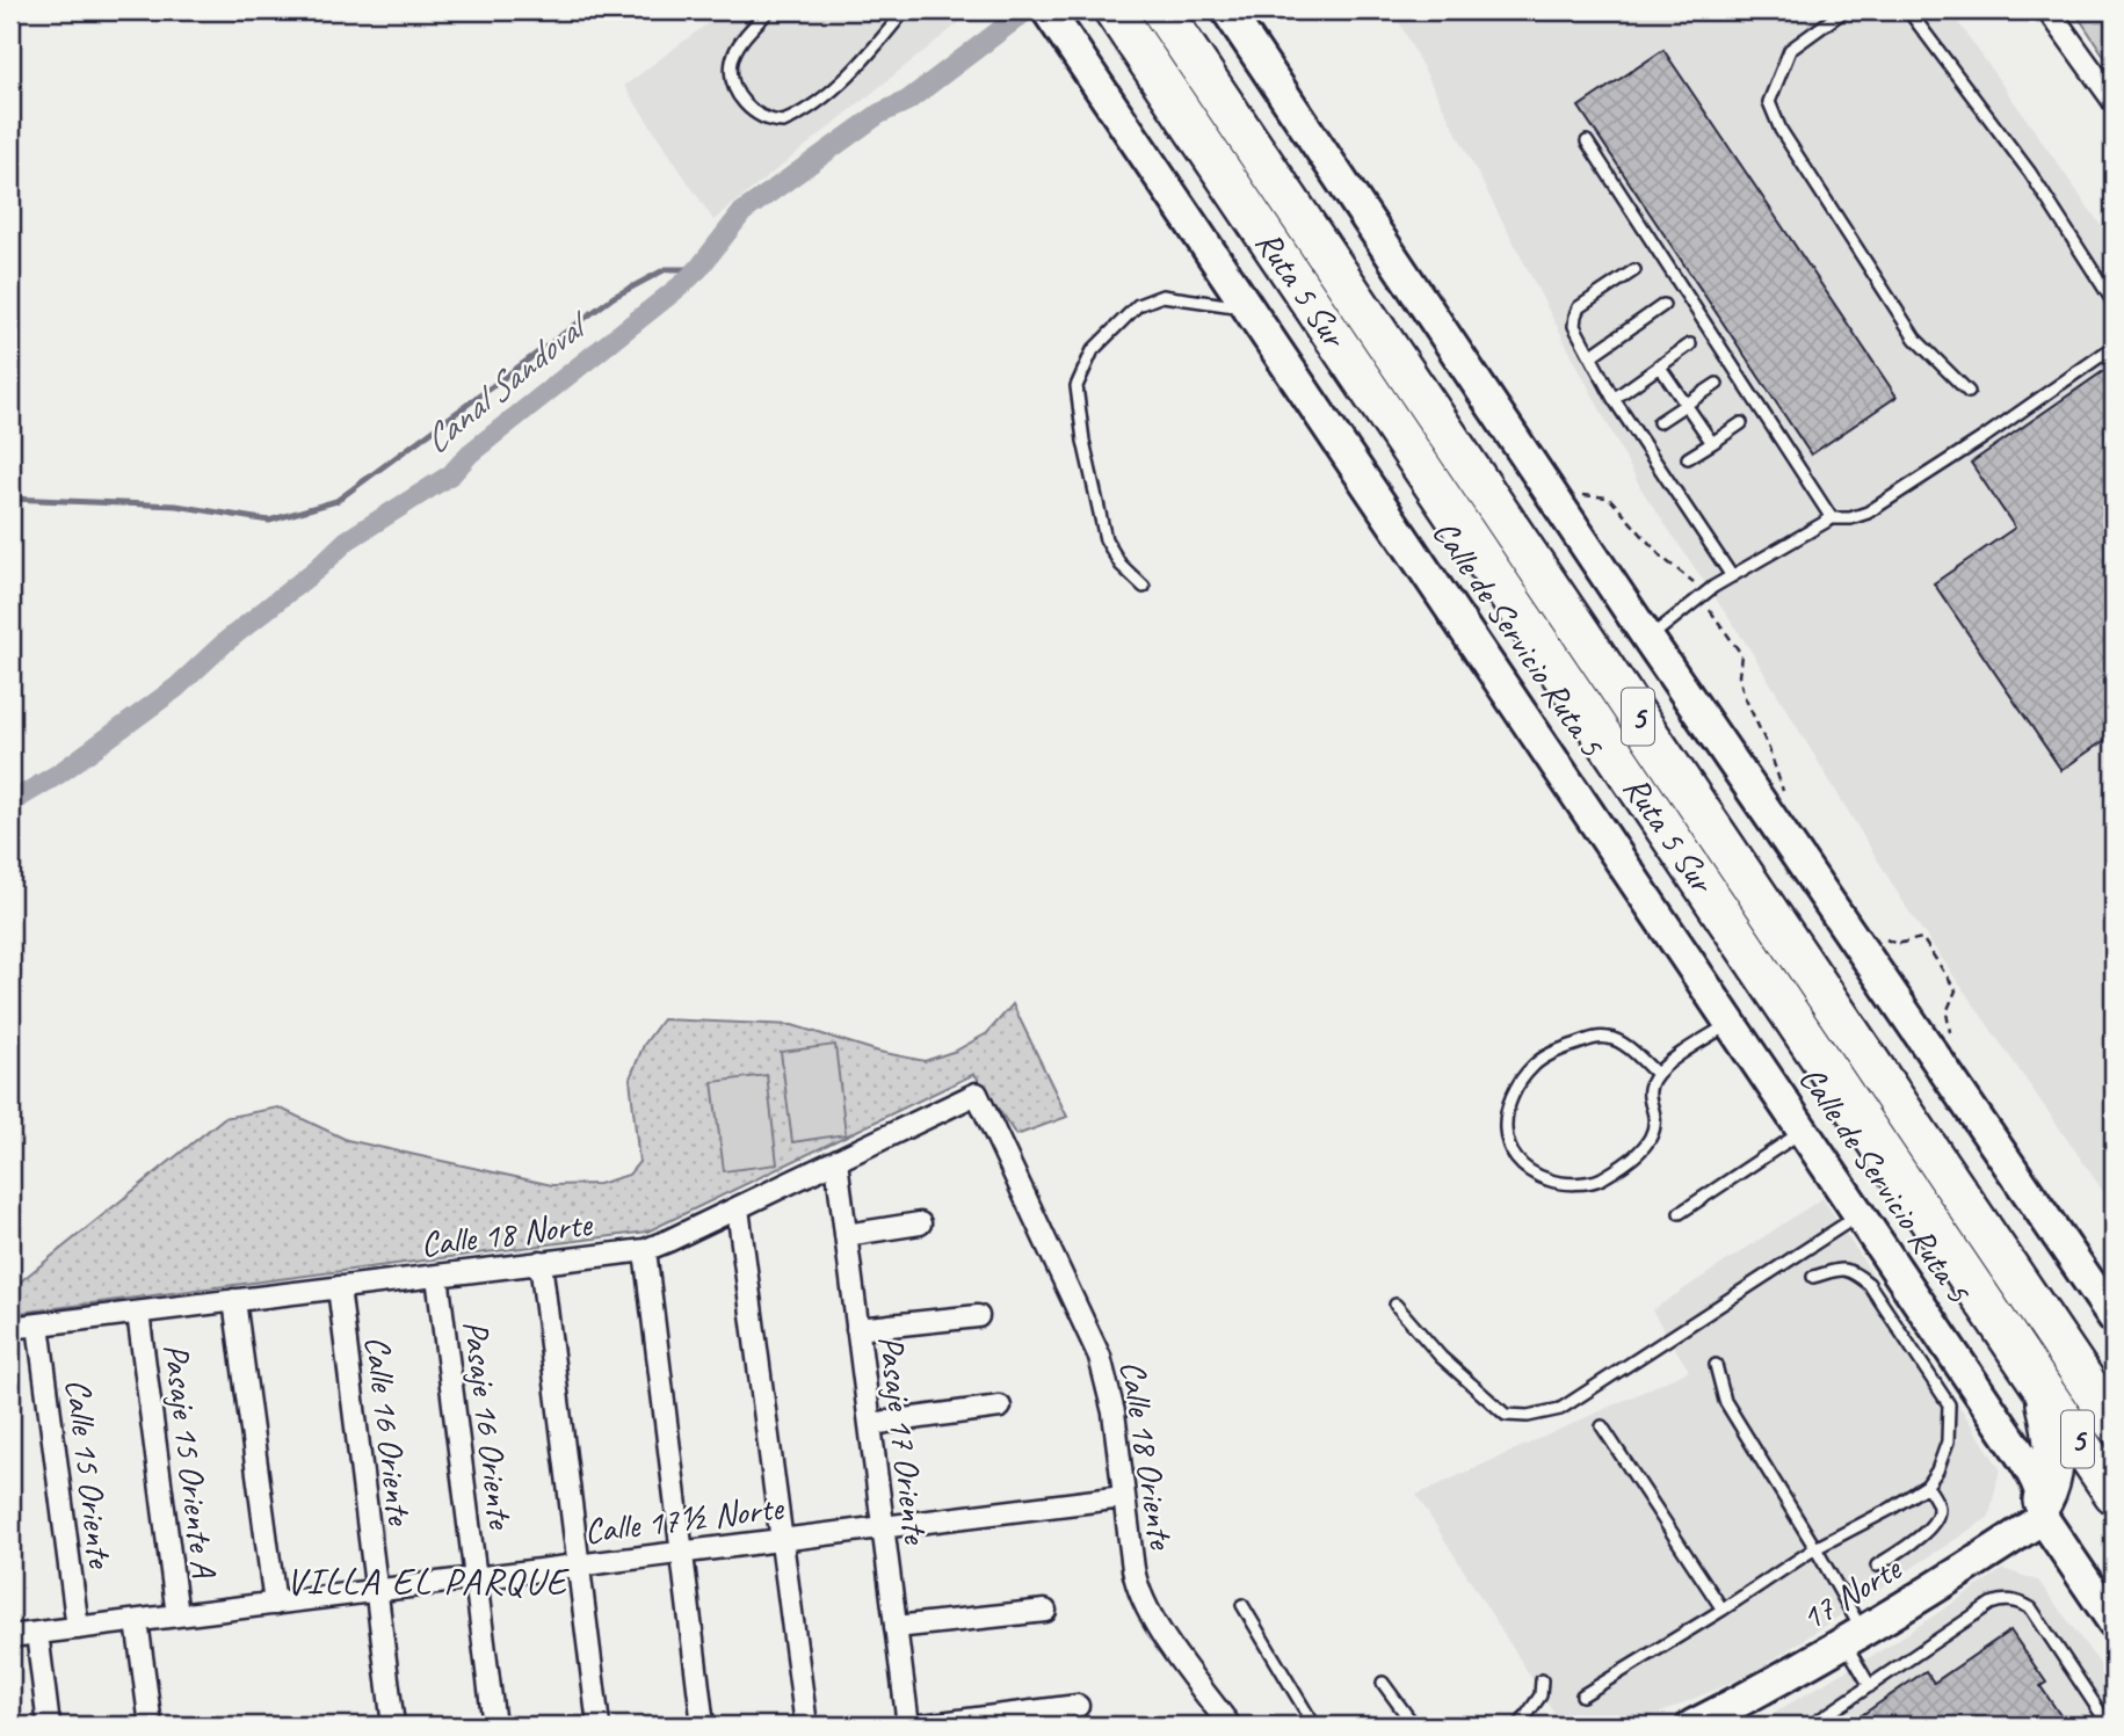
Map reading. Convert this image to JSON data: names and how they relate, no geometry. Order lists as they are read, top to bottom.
{
  "streets": {
    "highway": ["Ruta 5 Sur", "5"],
    "street": [
      "Calle de Servicio Ruta 5",
      "Calle 18 Norte",
      "Pasaje 16 Oriente",
      "Calle 16 Oriente",
      "Pasaje 17 Oriente",
      "Calle 18 Oriente",
      "Pasaje 15 Oriente A",
      "Calle 15 Oriente",
      "Calle 17½ Norte",
      "17 Norte"
    ]
  },
  "crossings": [
    ["Calle de Servicio Ruta 5", "17 Norte"],
    ["Calle 18 Norte", "Pasaje 16 Oriente"],
    ["Calle 18 Norte", "Calle 16 Oriente"],
    ["Calle 18 Norte", "Pasaje 17 Oriente"],
    ["Calle 18 Norte", "Calle 18 Oriente"],
    ["Calle 18 Norte", "Pasaje 15 Oriente A"],
    ["Calle 18 Norte", "Calle 15 Oriente"],
    ["Pasaje 16 Oriente", "Calle 17½ Norte"],
    ["Calle 16 Oriente", "Calle 17½ Norte"],
    ["Pasaje 17 Oriente", "Calle 17½ Norte"],
    ["Calle 18 Oriente", "Calle 17½ Norte"],
    ["Pasaje 15 Oriente A", "Calle 17½ Norte"],
    ["Calle 15 Oriente", "Calle 17½ Norte"]
  ],
  "districts": ["VILLA EL PARQUE"],
  "water": ["Canal Sandoval"]
}
